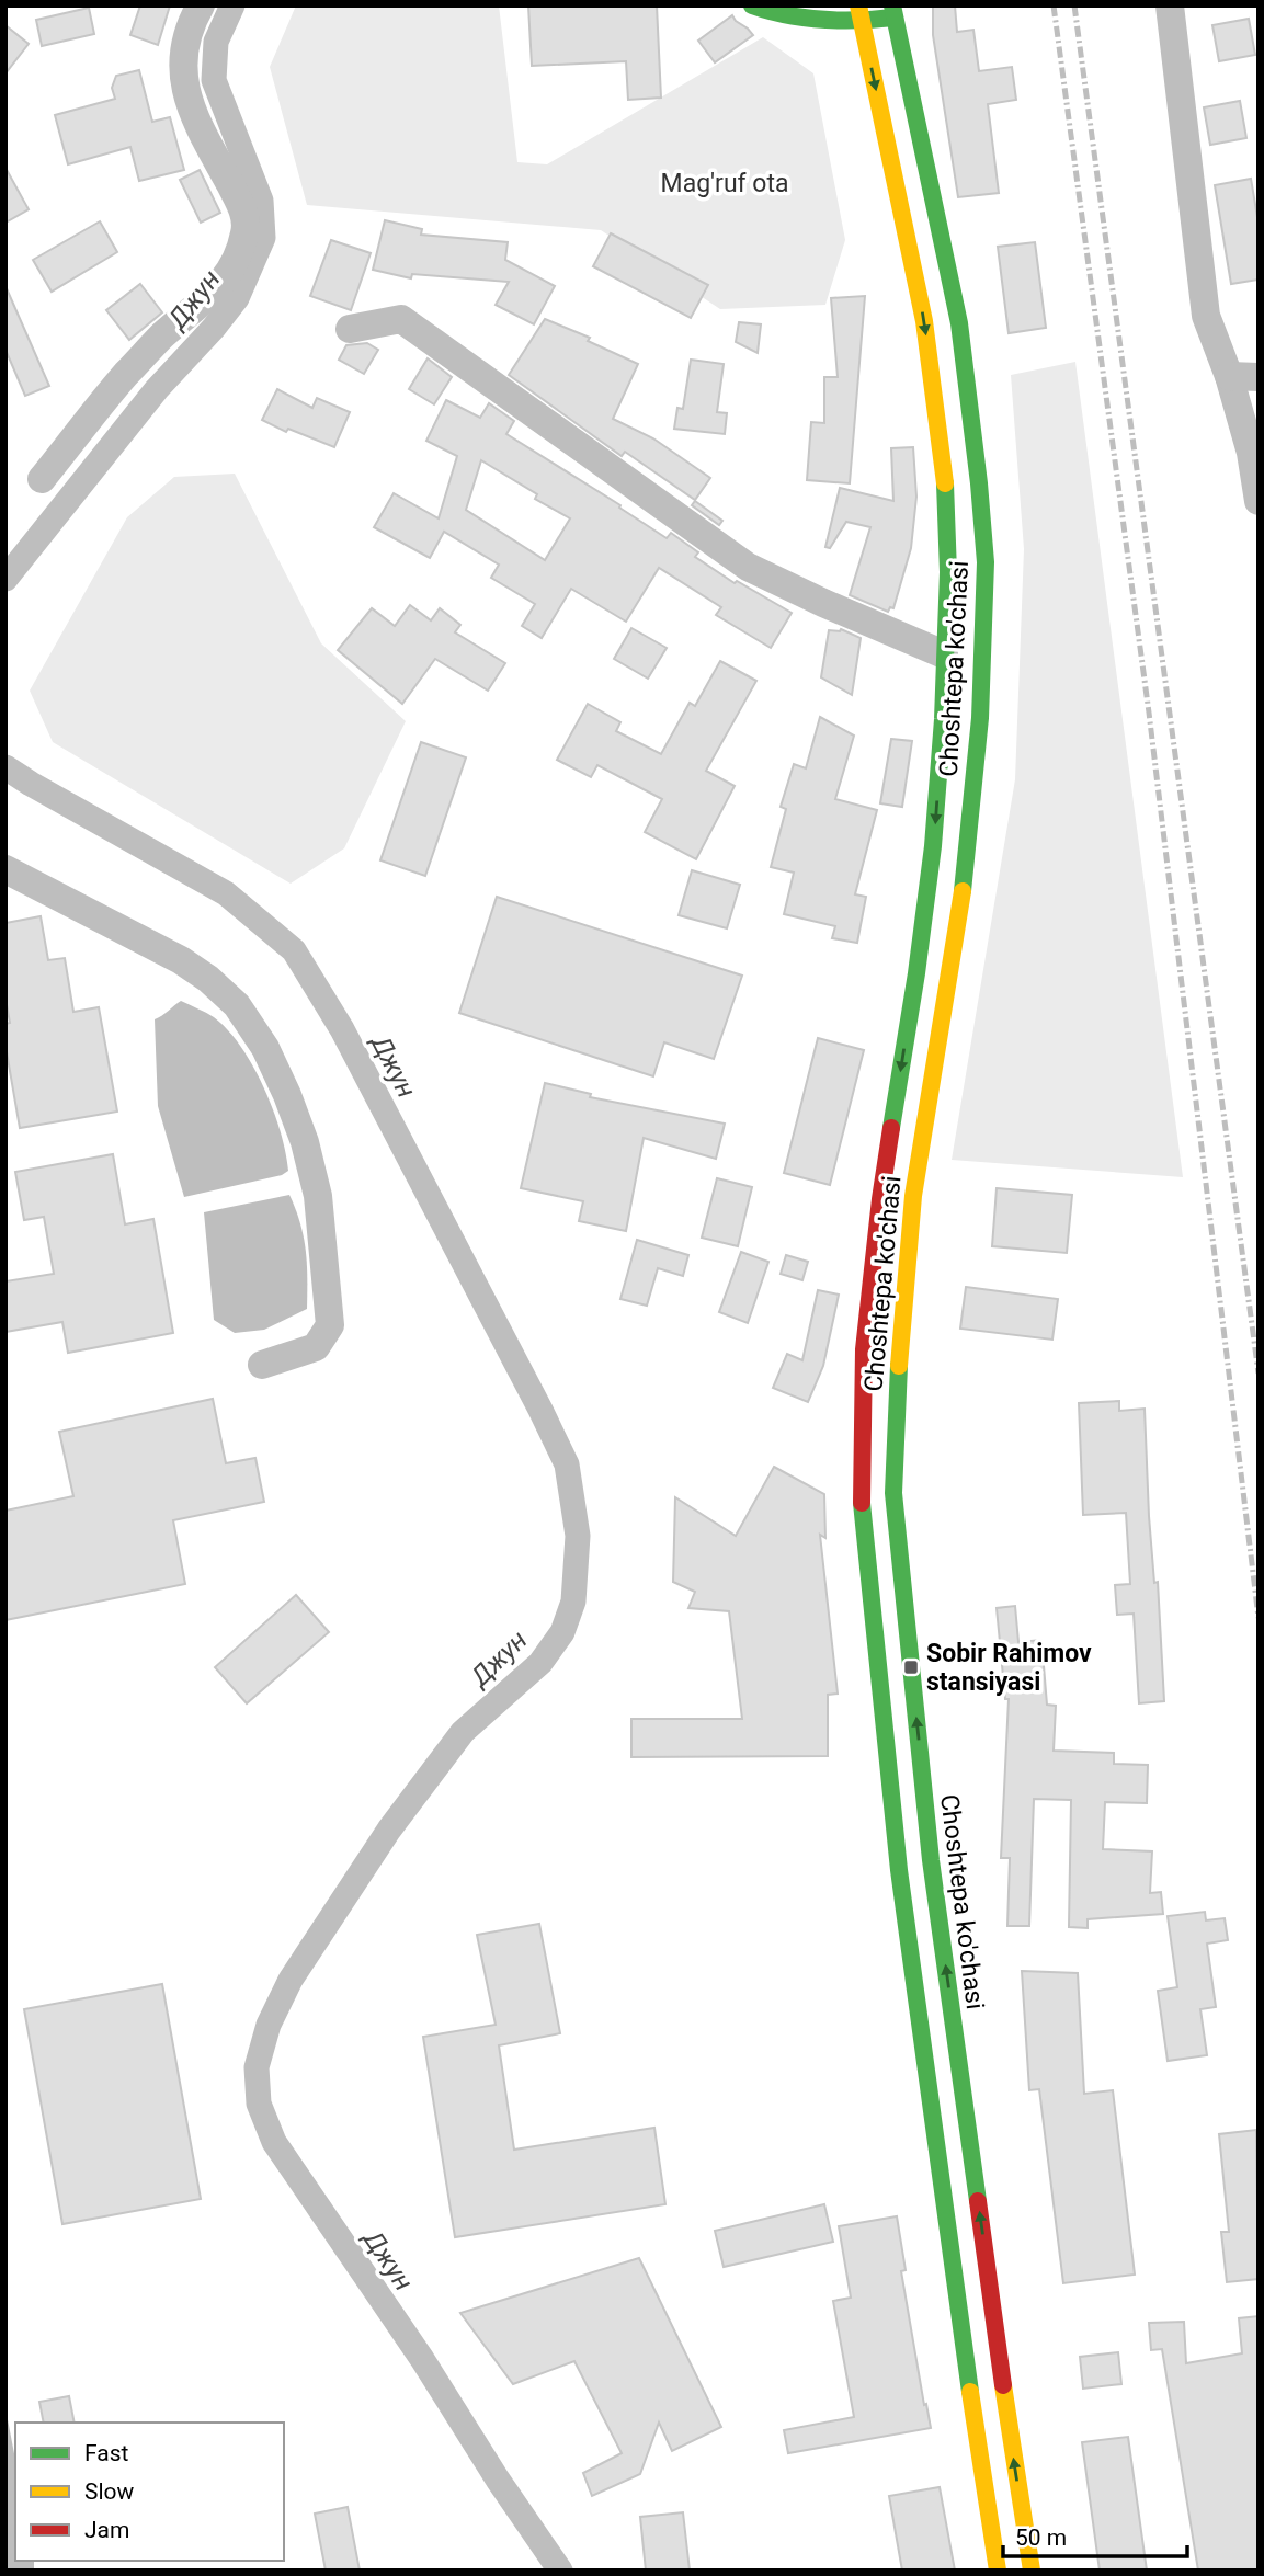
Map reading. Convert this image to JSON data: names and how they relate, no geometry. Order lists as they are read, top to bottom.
{
  "streets": {
    "main road": ["Choshtepa ko'chasi"]
  },
  "water": ["Джун"],
  "parks": ["Mag'ruf ota"],
  "places": {
    "transit": ["Sobir Rahimov stansiyasi"]
  },
  "legend": ["Fast", "Slow", "Jam"],
  "scale_bar": "50 m"
}
